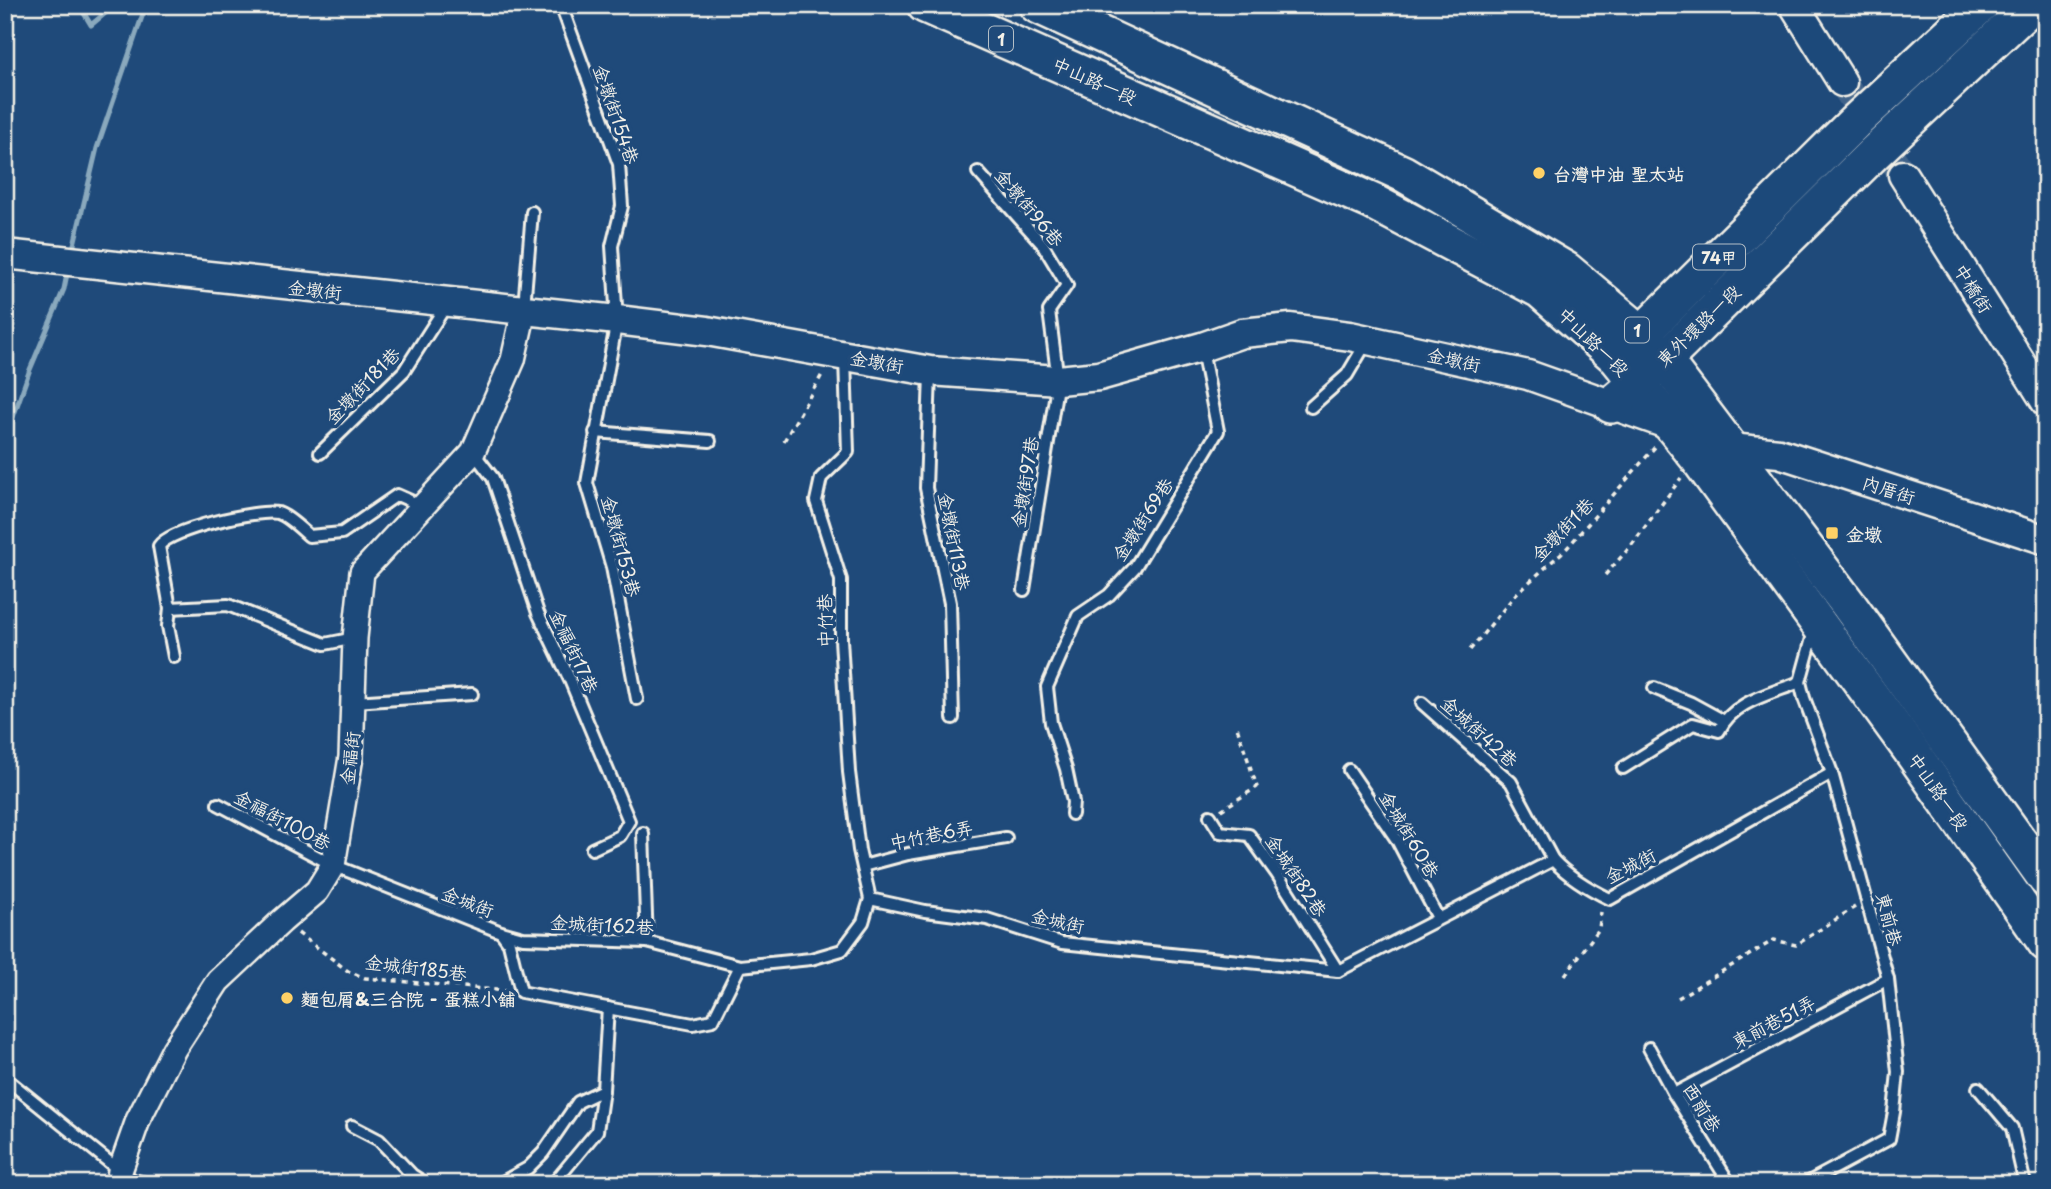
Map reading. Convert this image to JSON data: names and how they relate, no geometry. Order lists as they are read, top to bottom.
{
  "streets": {
    "main road": [
      "1",
      "中山路一段",
      "74甲",
      "東外環路一段"
    ],
    "street": [
      "中橋街",
      "金墩街",
      "內厝街",
      "金福街"
    ],
    "lane": [
      "金墩街154巷",
      "金墩街96巷",
      "金墩街181巷",
      "金墩街97巷",
      "金墩街69巷",
      "金墩街113巷",
      "金墩街153巷",
      "中竹巷",
      "金福街17巷",
      "金城街42巷",
      "金福街100巷",
      "中竹巷6弄",
      "金城街60巷",
      "金城街",
      "金城街82巷",
      "東前巷",
      "金城街162巷",
      "東前巷51弄",
      "西前巷"
    ],
    "path": ["金墩街1巷", "金城街185巷"]
  },
  "crossings": [
    ["中山路一段", "金墩街"],
    ["中山路一段", "東外環路一段"],
    ["中山路一段", "內厝街"],
    ["中山路一段", "金墩街1巷"],
    ["金墩街154巷", "金墩街"],
    ["金墩街154巷", "金墩街153巷"],
    ["金墩街96巷", "金墩街"],
    ["金墩街96巷", "金墩街97巷"],
    ["金墩街", "東外環路一段"],
    ["金墩街", "金墩街181巷"],
    ["金墩街", "金墩街97巷"],
    ["金墩街", "金墩街69巷"],
    ["金墩街", "金墩街113巷"],
    ["金墩街", "金墩街153巷"],
    ["金墩街", "中竹巷"],
    ["金墩街", "金福街"],
    ["中竹巷", "中竹巷6弄"],
    ["中竹巷", "金城街"],
    ["金福街17巷", "金福街"],
    ["金城街42巷", "金城街"],
    ["金福街", "金福街100巷"],
    ["金福街", "金城街"],
    ["金福街", "金城街185巷"],
    ["金福街100巷", "金城街"],
    ["金城街", "金城街82巷"],
    ["金城街", "東前巷"],
    ["金城街", "金城街162巷"],
    ["金城街", "金城街185巷"],
    ["東前巷", "東前巷51弄"],
    ["東前巷51弄", "西前巷"]
  ],
  "places": {
    "other": ["台灣中油 聖太站", "麵包屑&三合院 - 蛋糕小舖"],
    "transit": ["金墩"]
  }
}
